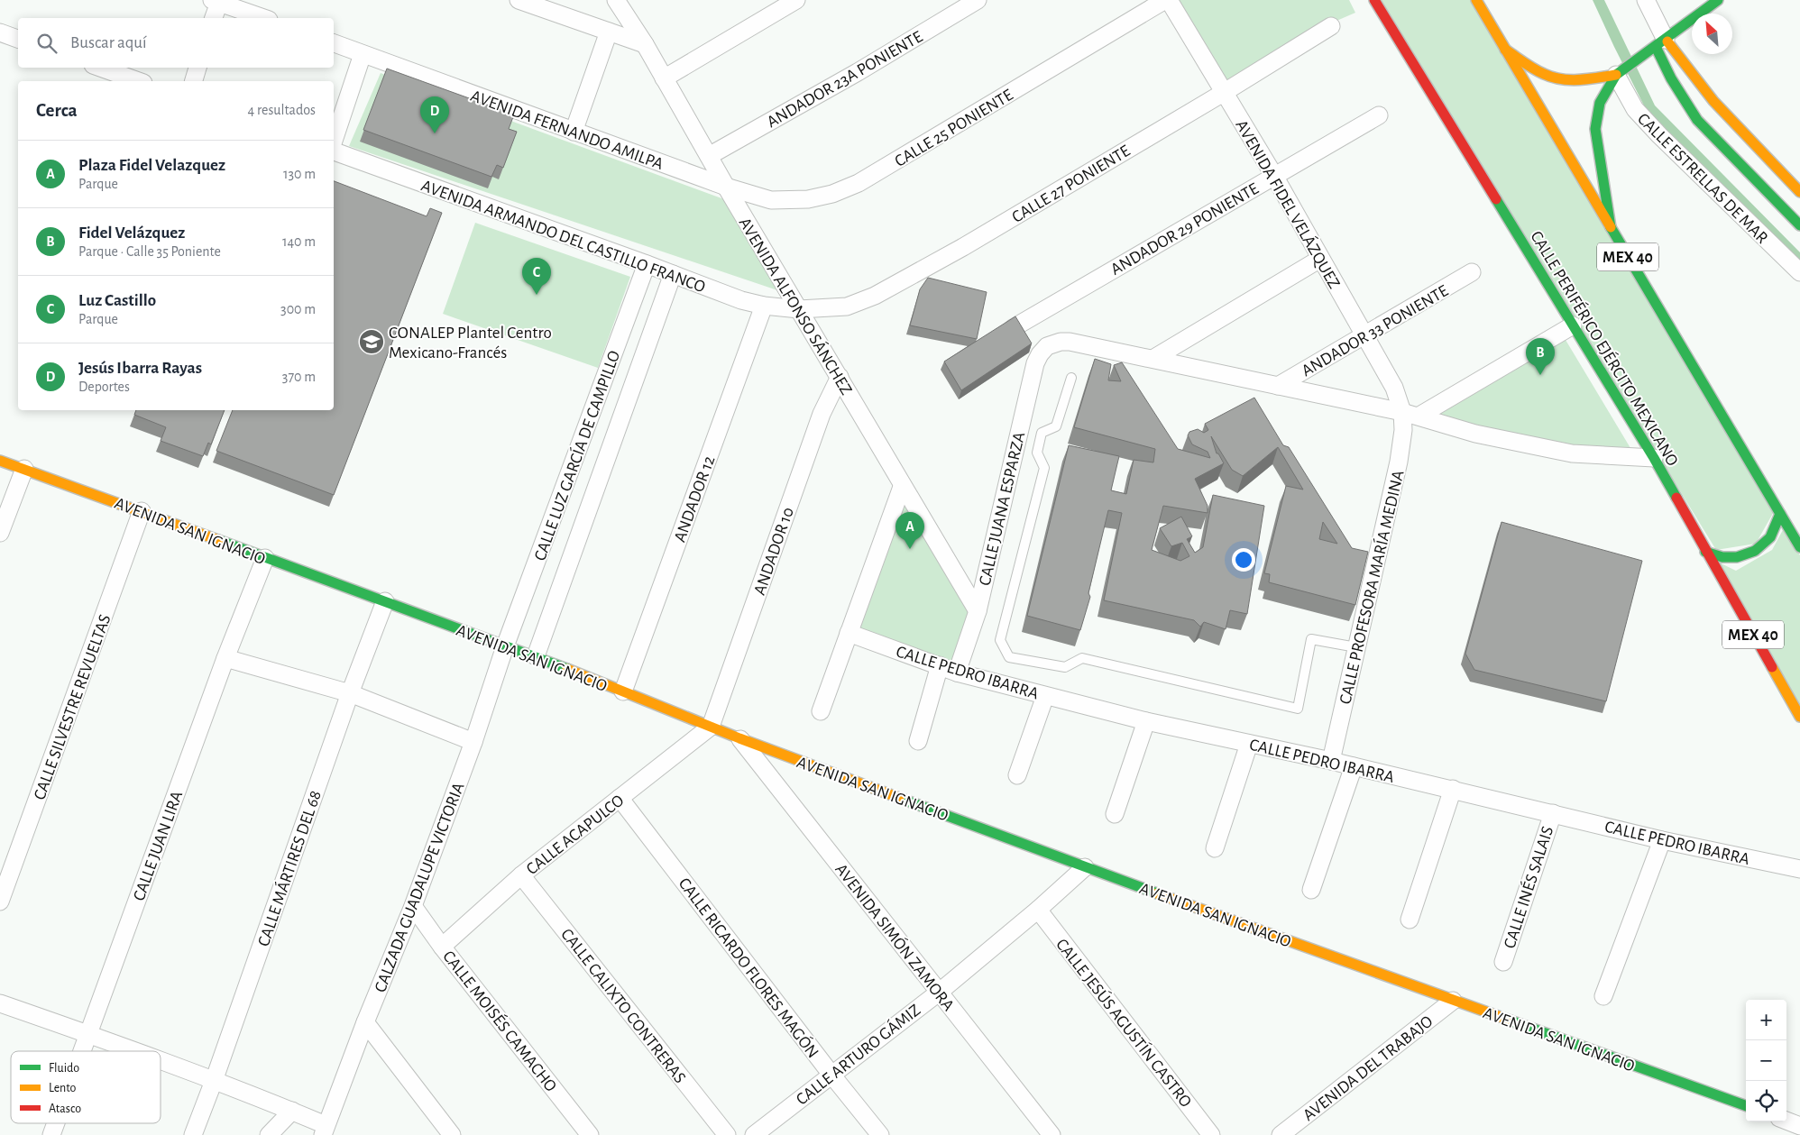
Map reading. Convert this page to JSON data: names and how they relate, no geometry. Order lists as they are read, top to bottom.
{
  "streets": {
    "main road": ["MEX 40", "CALLE PERIFÉRICO EJÉRCITO MEXICANO", "AVENIDA SAN IGNACIO"],
    "street": [
      "ANDADOR 23A PONIENTE",
      "CALLE 25 PONIENTE",
      "AVENIDA FERNANDO AMILPA",
      "CALLE ESTRELLAS DE MAR",
      "CALLE 27 PONIENTE",
      "AVENIDA FIDEL VELÁZQUEZ",
      "ANDADOR 29 PONIENTE",
      "AVENIDA ARMANDO DEL CASTILLO FRANCO",
      "AVENIDA ALFONSO SÁNCHEZ",
      "ANDADOR 33 PONIENTE",
      "CALLE LUZ GARCÍA DE CAMPILLO",
      "ANDADOR 12",
      "CALLE JUANA ESPARZA",
      "ANDADOR 10",
      "CALLE PROFESORA MARÍA MEDINA",
      "CALLE PEDRO IBARRA",
      "CALLE SILVESTRE REVUELTAS",
      "CALLE ACAPULCO",
      "CALLE JUAN LIRA",
      "CALLE MÁRTIRES DEL 68",
      "CALZADA GUADALUPE VICTORIA",
      "CALLE INÉS SALAIS",
      "AVENIDA SIMÓN ZAMORA",
      "CALLE RICARDO FLORES MAGÓN",
      "CALLE CALIXTO CONTRERAS",
      "CALLE MOISÉS CAMACHO",
      "CALLE JESÚS AGUSTÍN CASTRO",
      "CALLE ARTURO GÁMIZ",
      "AVENIDA DEL TRABAJO"
    ]
  },
  "crossings": [
    ["ANDADOR 23A PONIENTE", "AVENIDA ALFONSO SÁNCHEZ"],
    ["CALLE 25 PONIENTE", "AVENIDA FERNANDO AMILPA"],
    ["CALLE 25 PONIENTE", "AVENIDA FIDEL VELÁZQUEZ"],
    ["CALLE 25 PONIENTE", "AVENIDA ALFONSO SÁNCHEZ"],
    ["AVENIDA FERNANDO AMILPA", "AVENIDA ALFONSO SÁNCHEZ"],
    ["CALLE 27 PONIENTE", "AVENIDA FIDEL VELÁZQUEZ"],
    ["CALLE 27 PONIENTE", "AVENIDA ARMANDO DEL CASTILLO FRANCO"],
    ["CALLE 27 PONIENTE", "AVENIDA ALFONSO SÁNCHEZ"],
    ["AVENIDA FIDEL VELÁZQUEZ", "ANDADOR 29 PONIENTE"],
    ["AVENIDA FIDEL VELÁZQUEZ", "ANDADOR 33 PONIENTE"],
    ["AVENIDA FIDEL VELÁZQUEZ", "CALLE PROFESORA MARÍA MEDINA"],
    ["AVENIDA ARMANDO DEL CASTILLO FRANCO", "AVENIDA ALFONSO SÁNCHEZ"],
    ["AVENIDA ARMANDO DEL CASTILLO FRANCO", "CALLE LUZ GARCÍA DE CAMPILLO"],
    ["AVENIDA ARMANDO DEL CASTILLO FRANCO", "ANDADOR 12"],
    ["AVENIDA ALFONSO SÁNCHEZ", "CALLE JUANA ESPARZA"],
    ["AVENIDA ALFONSO SÁNCHEZ", "ANDADOR 10"],
    ["CALLE LUZ GARCÍA DE CAMPILLO", "AVENIDA SAN IGNACIO"],
    ["CALLE LUZ GARCÍA DE CAMPILLO", "CALZADA GUADALUPE VICTORIA"],
    ["ANDADOR 12", "AVENIDA SAN IGNACIO"],
    ["CALLE JUANA ESPARZA", "CALLE PEDRO IBARRA"],
    ["AVENIDA SAN IGNACIO", "ANDADOR 10"],
    ["AVENIDA SAN IGNACIO", "CALLE SILVESTRE REVUELTAS"],
    ["AVENIDA SAN IGNACIO", "CALLE ACAPULCO"],
    ["AVENIDA SAN IGNACIO", "CALLE JUAN LIRA"],
    ["AVENIDA SAN IGNACIO", "CALLE MÁRTIRES DEL 68"],
    ["AVENIDA SAN IGNACIO", "CALZADA GUADALUPE VICTORIA"],
    ["AVENIDA SAN IGNACIO", "AVENIDA SIMÓN ZAMORA"],
    ["AVENIDA SAN IGNACIO", "CALLE ARTURO GÁMIZ"],
    ["AVENIDA SAN IGNACIO", "AVENIDA DEL TRABAJO"],
    ["ANDADOR 10", "CALLE ACAPULCO"],
    ["CALLE PROFESORA MARÍA MEDINA", "CALLE PEDRO IBARRA"],
    ["CALLE PEDRO IBARRA", "CALLE INÉS SALAIS"],
    ["CALLE ACAPULCO", "CALLE RICARDO FLORES MAGÓN"],
    ["CALLE ACAPULCO", "CALLE CALIXTO CONTRERAS"],
    ["CALLE ACAPULCO", "CALLE MOISÉS CAMACHO"],
    ["CALZADA GUADALUPE VICTORIA", "CALLE MOISÉS CAMACHO"],
    ["AVENIDA SIMÓN ZAMORA", "CALLE ARTURO GÁMIZ"],
    ["CALLE RICARDO FLORES MAGÓN", "CALLE ARTURO GÁMIZ"],
    ["CALLE JESÚS AGUSTÍN CASTRO", "CALLE ARTURO GÁMIZ"]
  ],
  "places": {
    "school or university": ["CONALEP Plantel Centro Mexicano-Francés"]
  },
  "legend": ["Fluido", "Lento", "Atasco"],
  "north": "top left",
  "page": {
    "search": "Buscar aquí",
    "heading": ["Cerca", "4 resultados"],
    "pins": [
      "D",
      "C",
      "B",
      "A"
    ],
    "list": [
      {
        "mark": "A",
        "name": "Plaza Fidel Velazquez",
        "note": "Parque",
        "value": "130 m"
      },
      {
        "mark": "B",
        "name": "Fidel Velázquez",
        "note": "Parque · Calle 35 Poniente",
        "value": "140 m"
      },
      {
        "mark": "C",
        "name": "Luz Castillo",
        "note": "Parque",
        "value": "300 m"
      },
      {
        "mark": "D",
        "name": "Jesús Ibarra Rayas",
        "note": "Deportes",
        "value": "370 m"
      }
    ],
    "map_buttons": ["+", "−"]
  }
}
